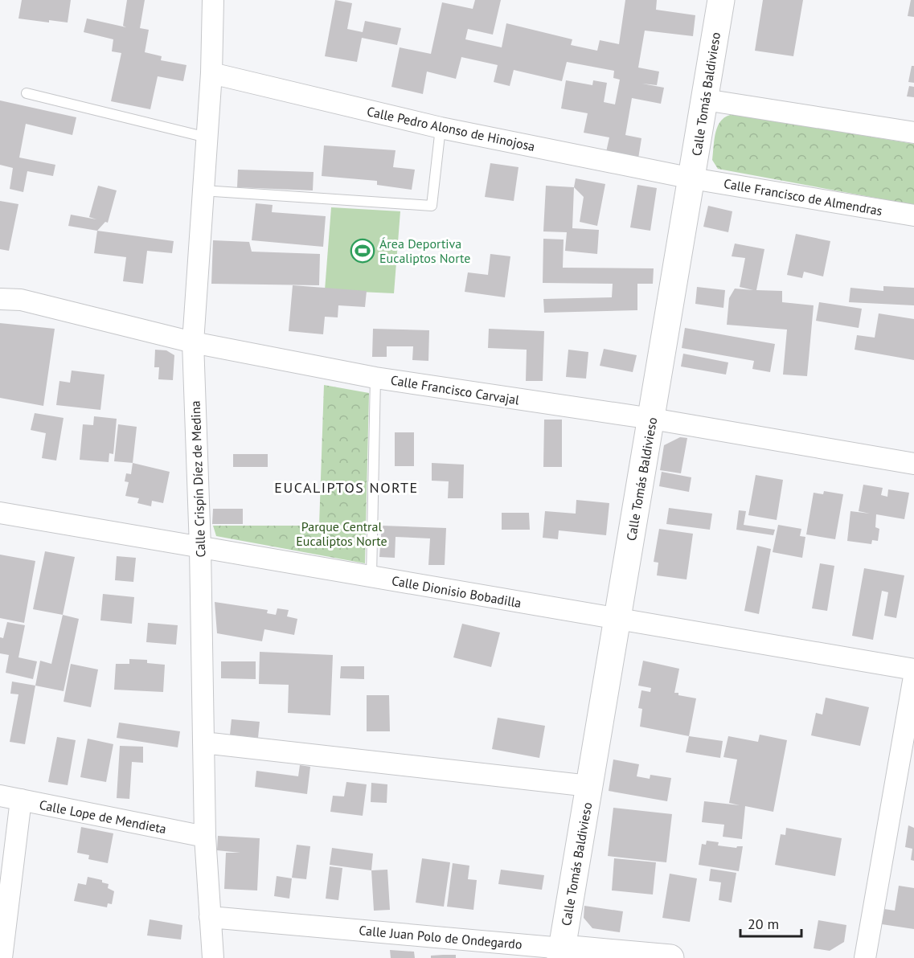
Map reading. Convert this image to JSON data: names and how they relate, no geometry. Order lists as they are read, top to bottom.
{
  "streets": {
    "street": [
      "Calle Tomás Baldivieso",
      "Calle Pedro Alonso de Hinojosa",
      "Calle Francisco de Almendras",
      "Calle Francisco Carvajal",
      "Calle Crispín Díez de Medina",
      "Calle Dionisio Bobadilla",
      "Calle Lope de Mendieta",
      "Calle Juan Polo de Ondegardo"
    ]
  },
  "crossings": [
    ["Calle Tomás Baldivieso", "Calle Pedro Alonso de Hinojosa"],
    ["Calle Tomás Baldivieso", "Calle Francisco de Almendras"],
    ["Calle Tomás Baldivieso", "Calle Francisco Carvajal"],
    ["Calle Tomás Baldivieso", "Calle Dionisio Bobadilla"],
    ["Calle Tomás Baldivieso", "Calle Juan Polo de Ondegardo"],
    ["Calle Pedro Alonso de Hinojosa", "Calle Francisco de Almendras"],
    ["Calle Pedro Alonso de Hinojosa", "Calle Crispín Díez de Medina"],
    ["Calle Francisco Carvajal", "Calle Crispín Díez de Medina"],
    ["Calle Crispín Díez de Medina", "Calle Dionisio Bobadilla"],
    ["Calle Crispín Díez de Medina", "Calle Lope de Mendieta"],
    ["Calle Crispín Díez de Medina", "Calle Juan Polo de Ondegardo"]
  ],
  "districts": ["EUCALIPTOS NORTE"],
  "parks": ["Parque Central Eucaliptos Norte"],
  "places": {
    "sports": ["Área Deportiva Eucaliptos Norte"]
  },
  "scale_bar": "20 m"
}
